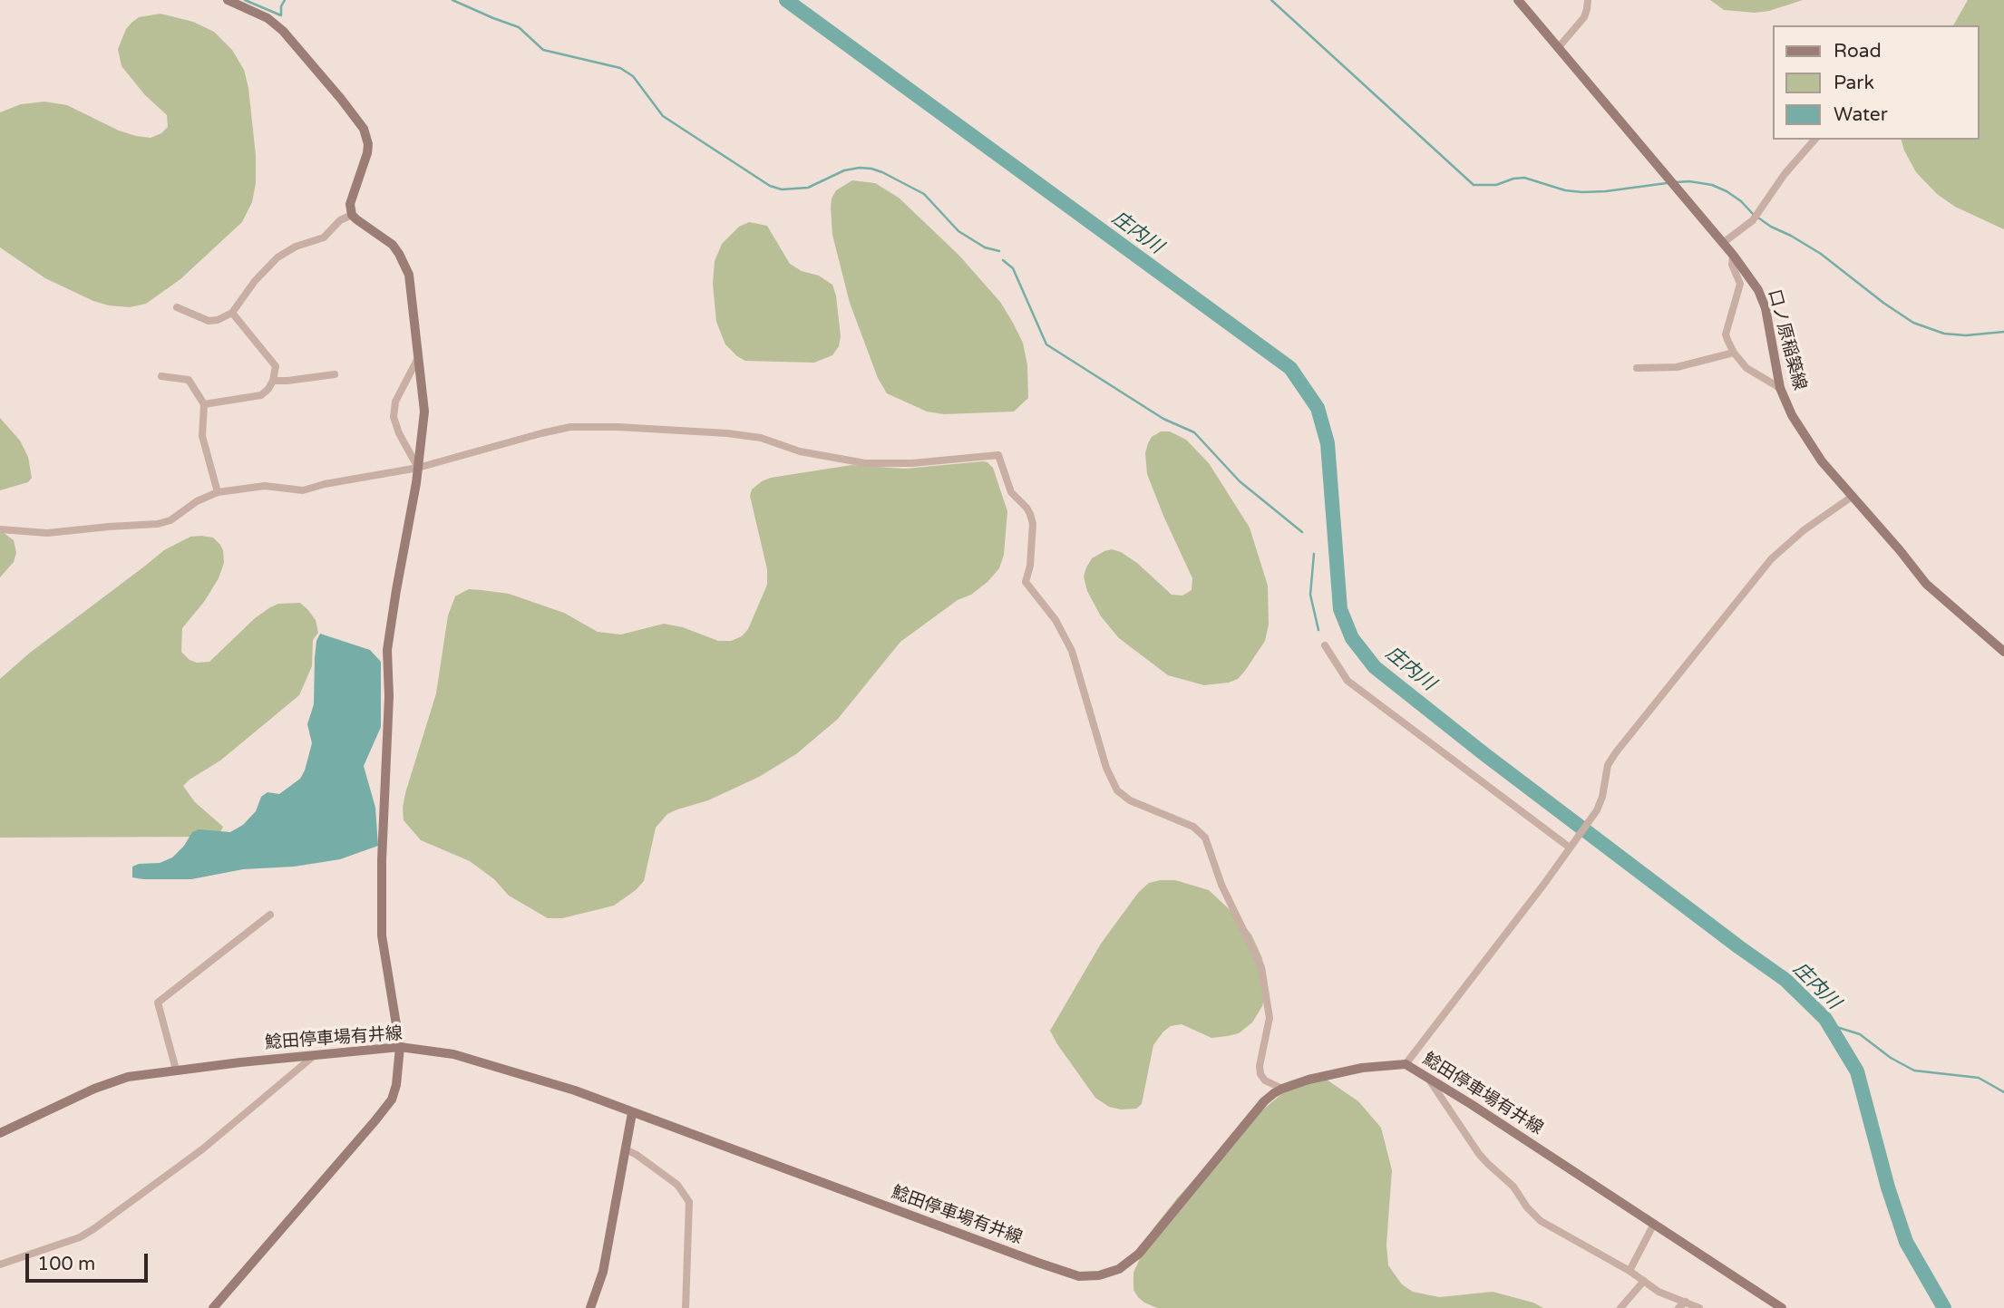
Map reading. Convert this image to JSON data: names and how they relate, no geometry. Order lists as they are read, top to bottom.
{
  "streets": {
    "main road": ["口ノ原稲築線", "鯰田停車場有井線"]
  },
  "water": ["庄内川"],
  "legend": ["Road", "Park", "Water"],
  "scale_bar": "100 m"
}
